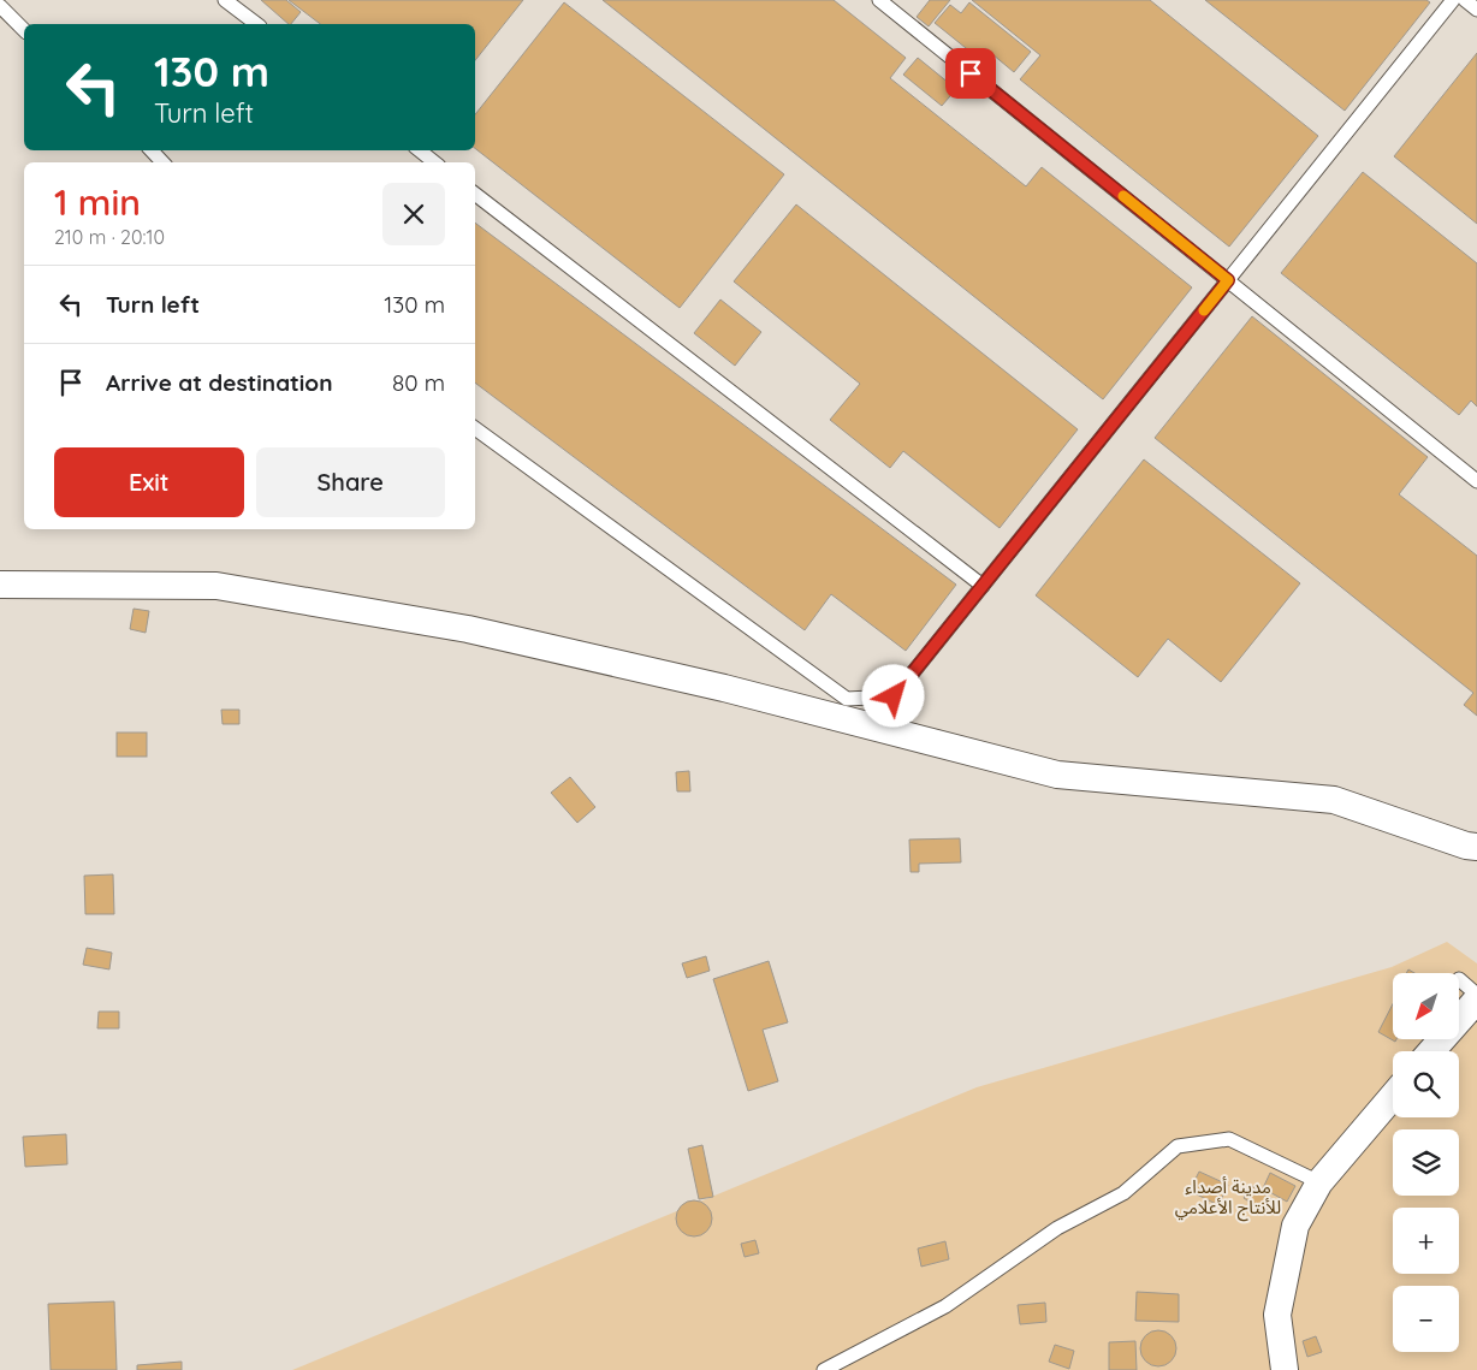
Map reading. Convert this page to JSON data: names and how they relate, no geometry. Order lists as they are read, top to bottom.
{
  "parks": ["مدينة أصداء للأنتاج الأعلامي"],
  "north": "bottom left",
  "page": {
    "turn": ["130 m", "Turn left"],
    "heading": ["1 min", "210 m · 20:10"],
    "list": [
      {
        "name": "Turn left",
        "value": "130 m"
      },
      {
        "name": "Arrive at destination",
        "value": "80 m"
      }
    ],
    "buttons": ["Exit", "Share"],
    "map_buttons": ["+", "−"]
  }
}
